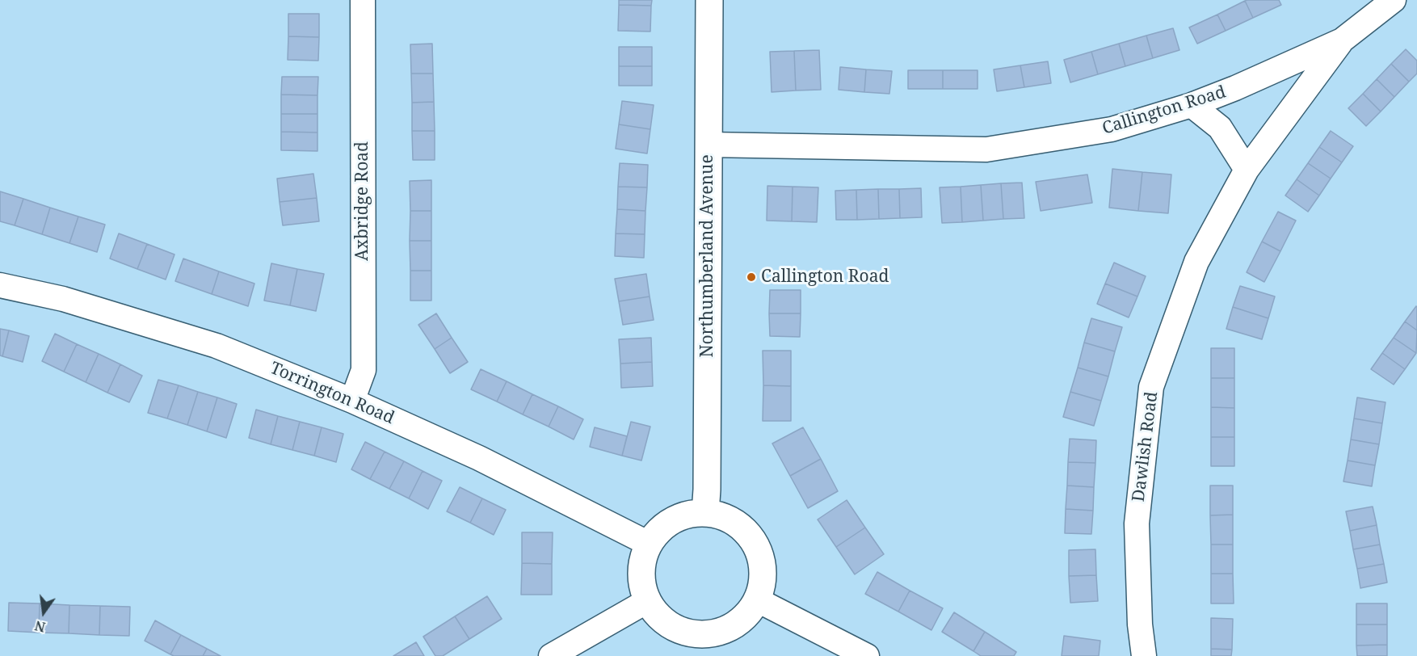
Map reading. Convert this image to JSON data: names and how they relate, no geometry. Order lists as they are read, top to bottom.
{
  "streets": {
    "street": [
      "Callington Road",
      "Axbridge Road",
      "Northumberland Avenue",
      "Torrington Road",
      "Dawlish Road"
    ]
  },
  "crossings": [
    ["Callington Road", "Northumberland Avenue"],
    ["Callington Road", "Dawlish Road"],
    ["Axbridge Road", "Torrington Road"],
    ["Northumberland Avenue", "Torrington Road"]
  ],
  "places": ["Callington Road"],
  "north": "bottom"
}
